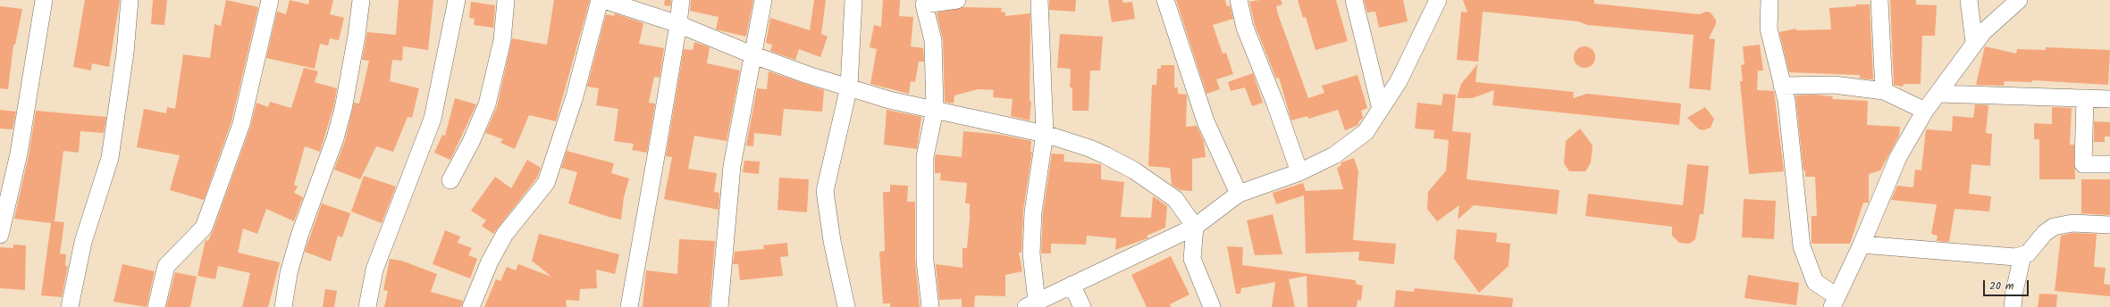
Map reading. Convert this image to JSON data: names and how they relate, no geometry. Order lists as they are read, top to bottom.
{
  "scale_bar": "20 m"
}
